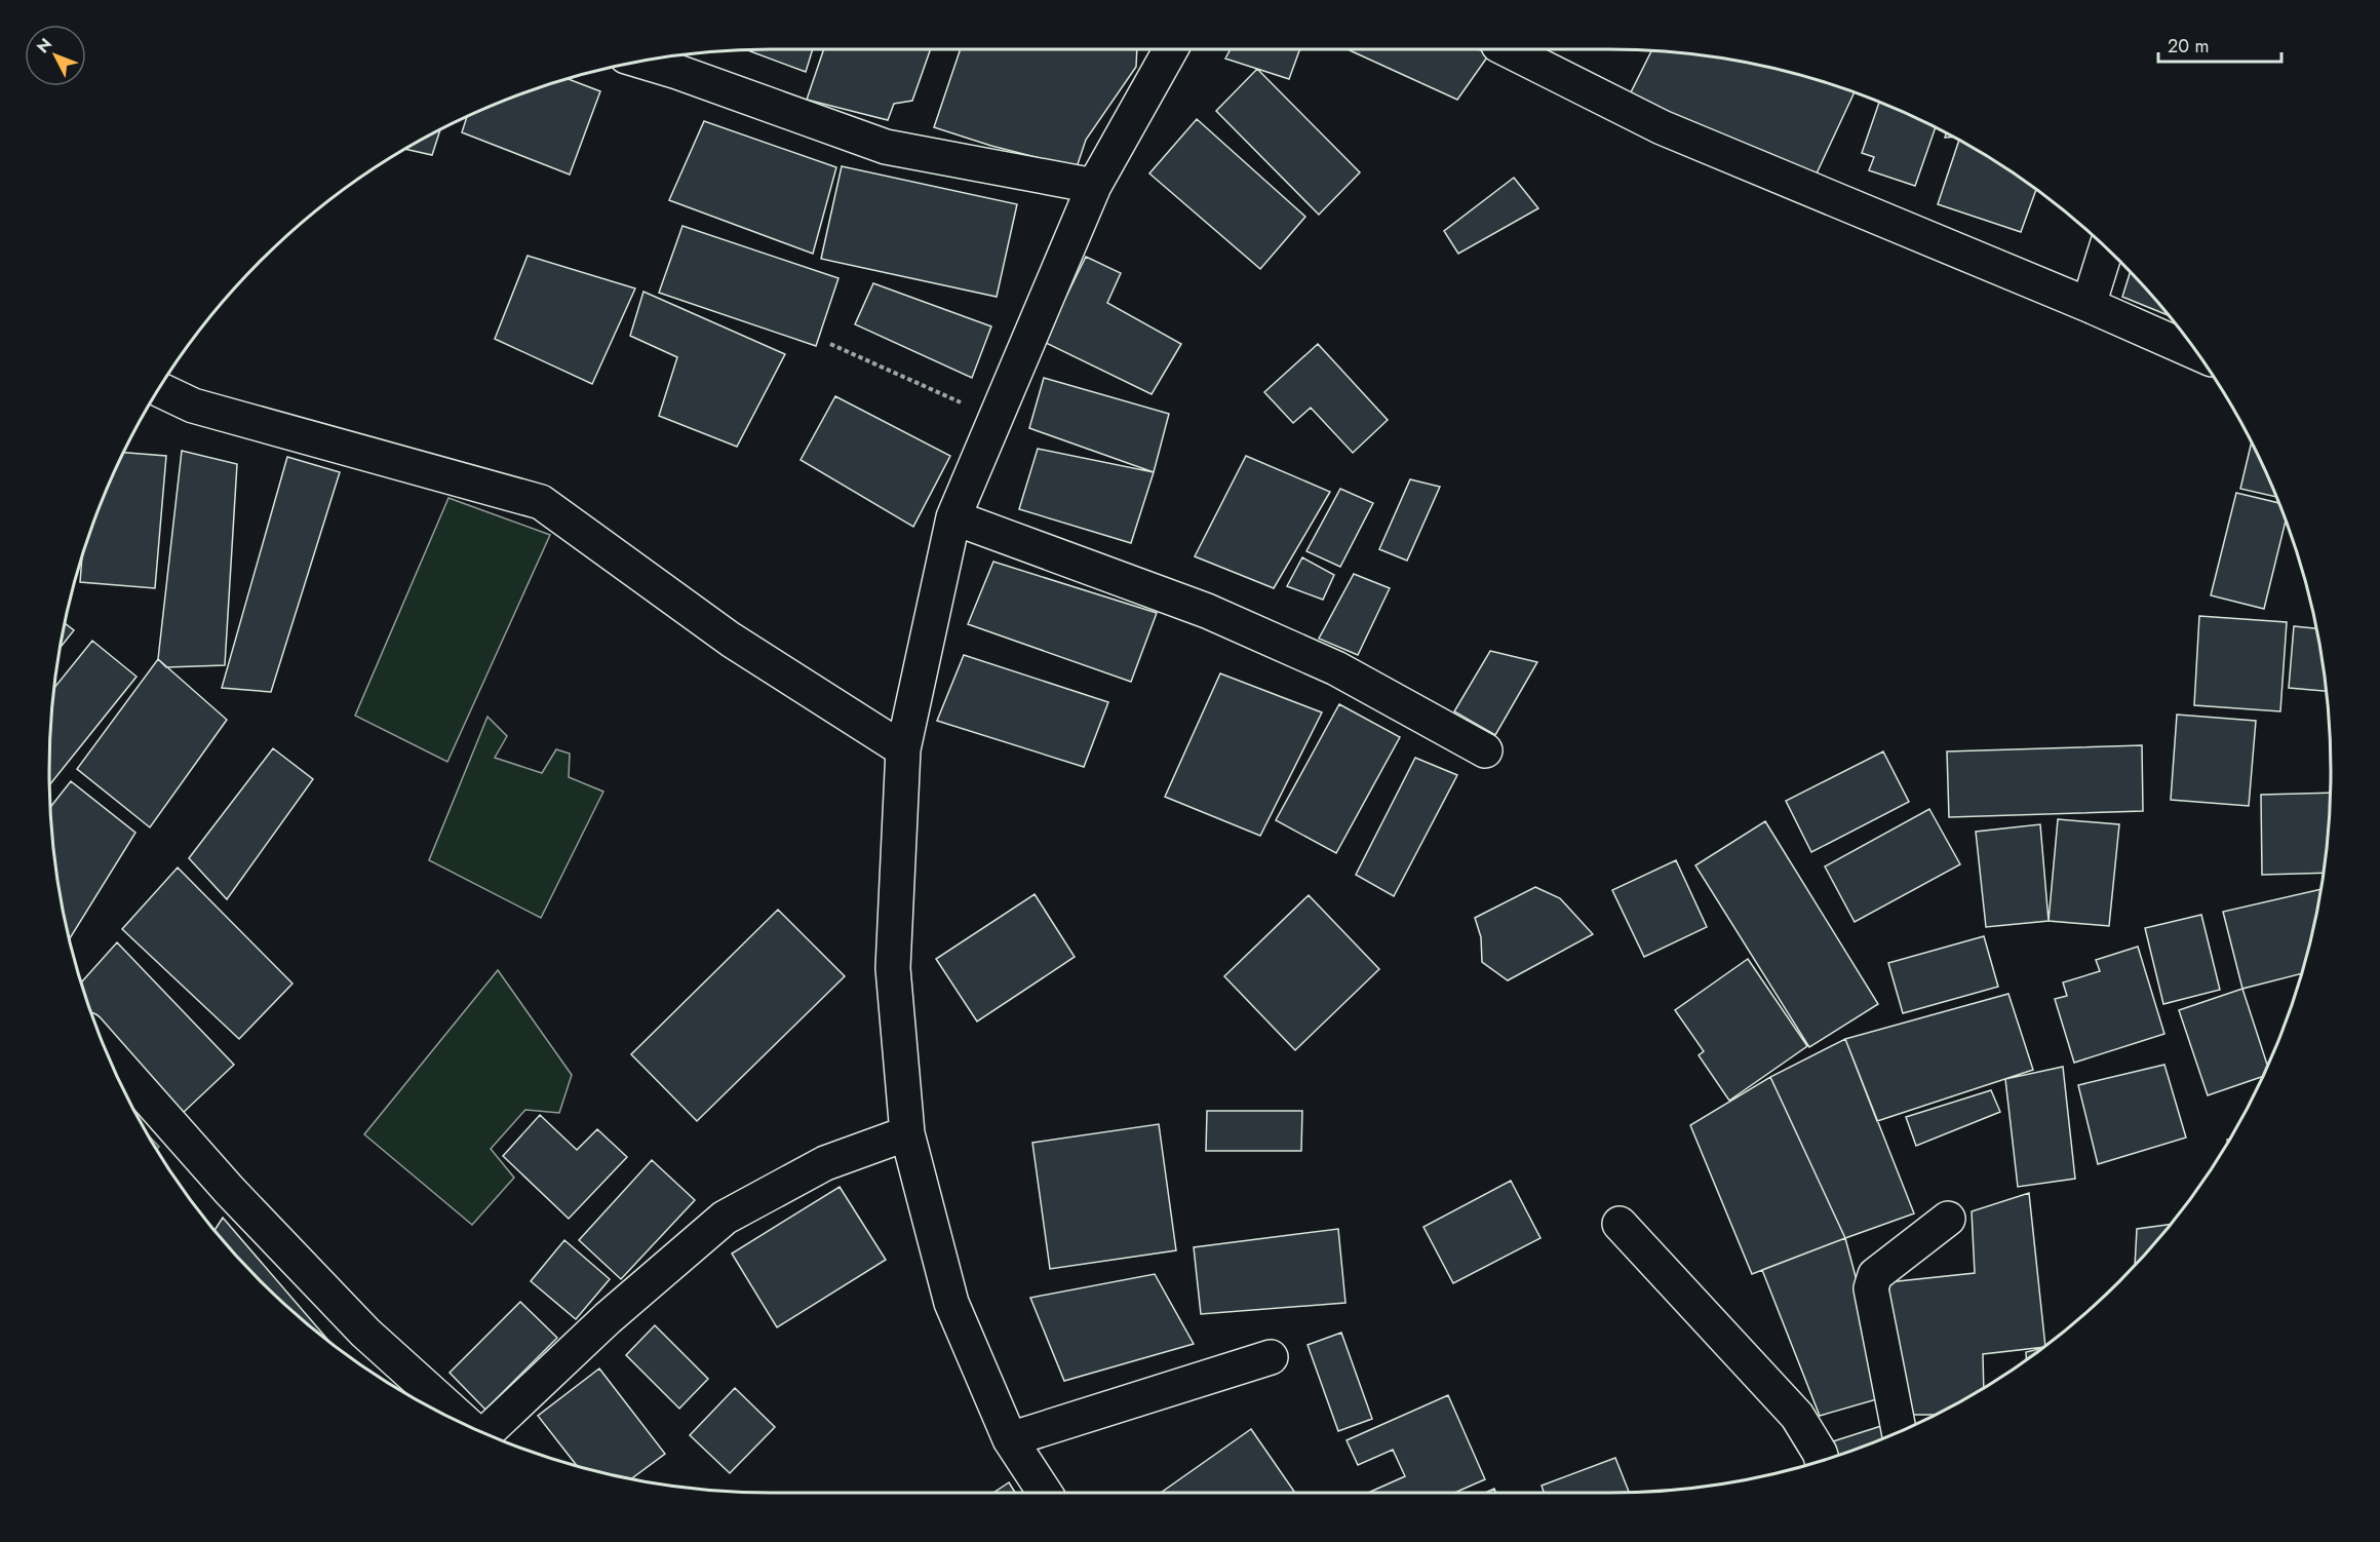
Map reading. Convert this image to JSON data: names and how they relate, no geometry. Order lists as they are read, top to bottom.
{
  "scale_bar": "20 m",
  "north": "top left"
}
